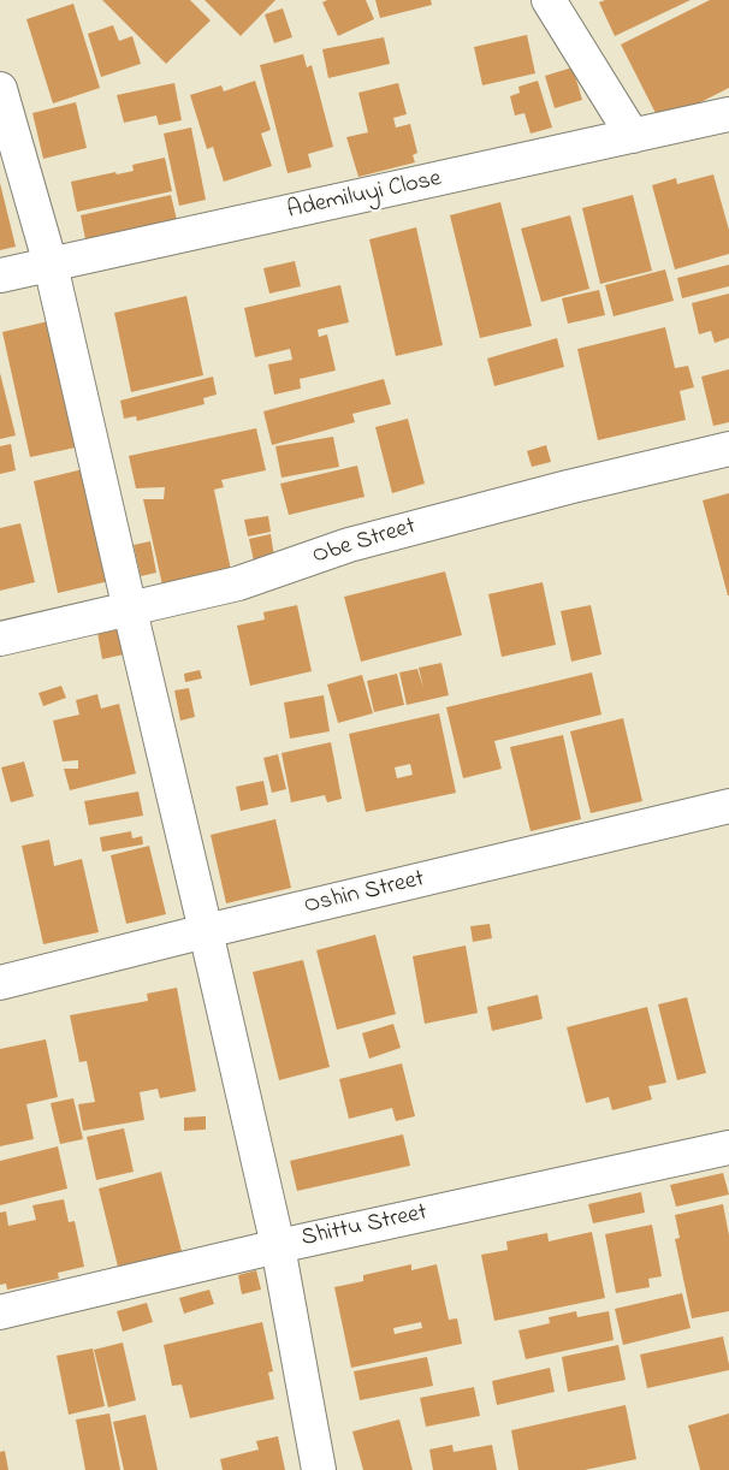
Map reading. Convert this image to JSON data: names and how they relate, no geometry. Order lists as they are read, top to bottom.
{
  "streets": {
    "street": [
      "Ademiluyi Close",
      "Obe Street",
      "Oshin Street",
      "Shittu Street"
    ]
  }
}
